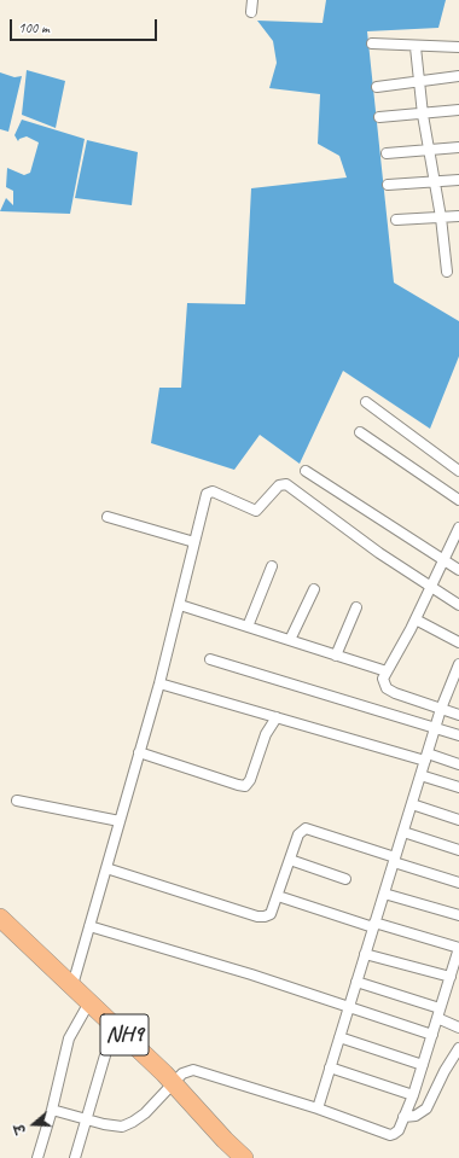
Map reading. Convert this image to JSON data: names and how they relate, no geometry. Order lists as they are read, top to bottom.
{
  "streets": {
    "highway": ["NH9"]
  },
  "scale_bar": "100 m",
  "north": "left"
}
